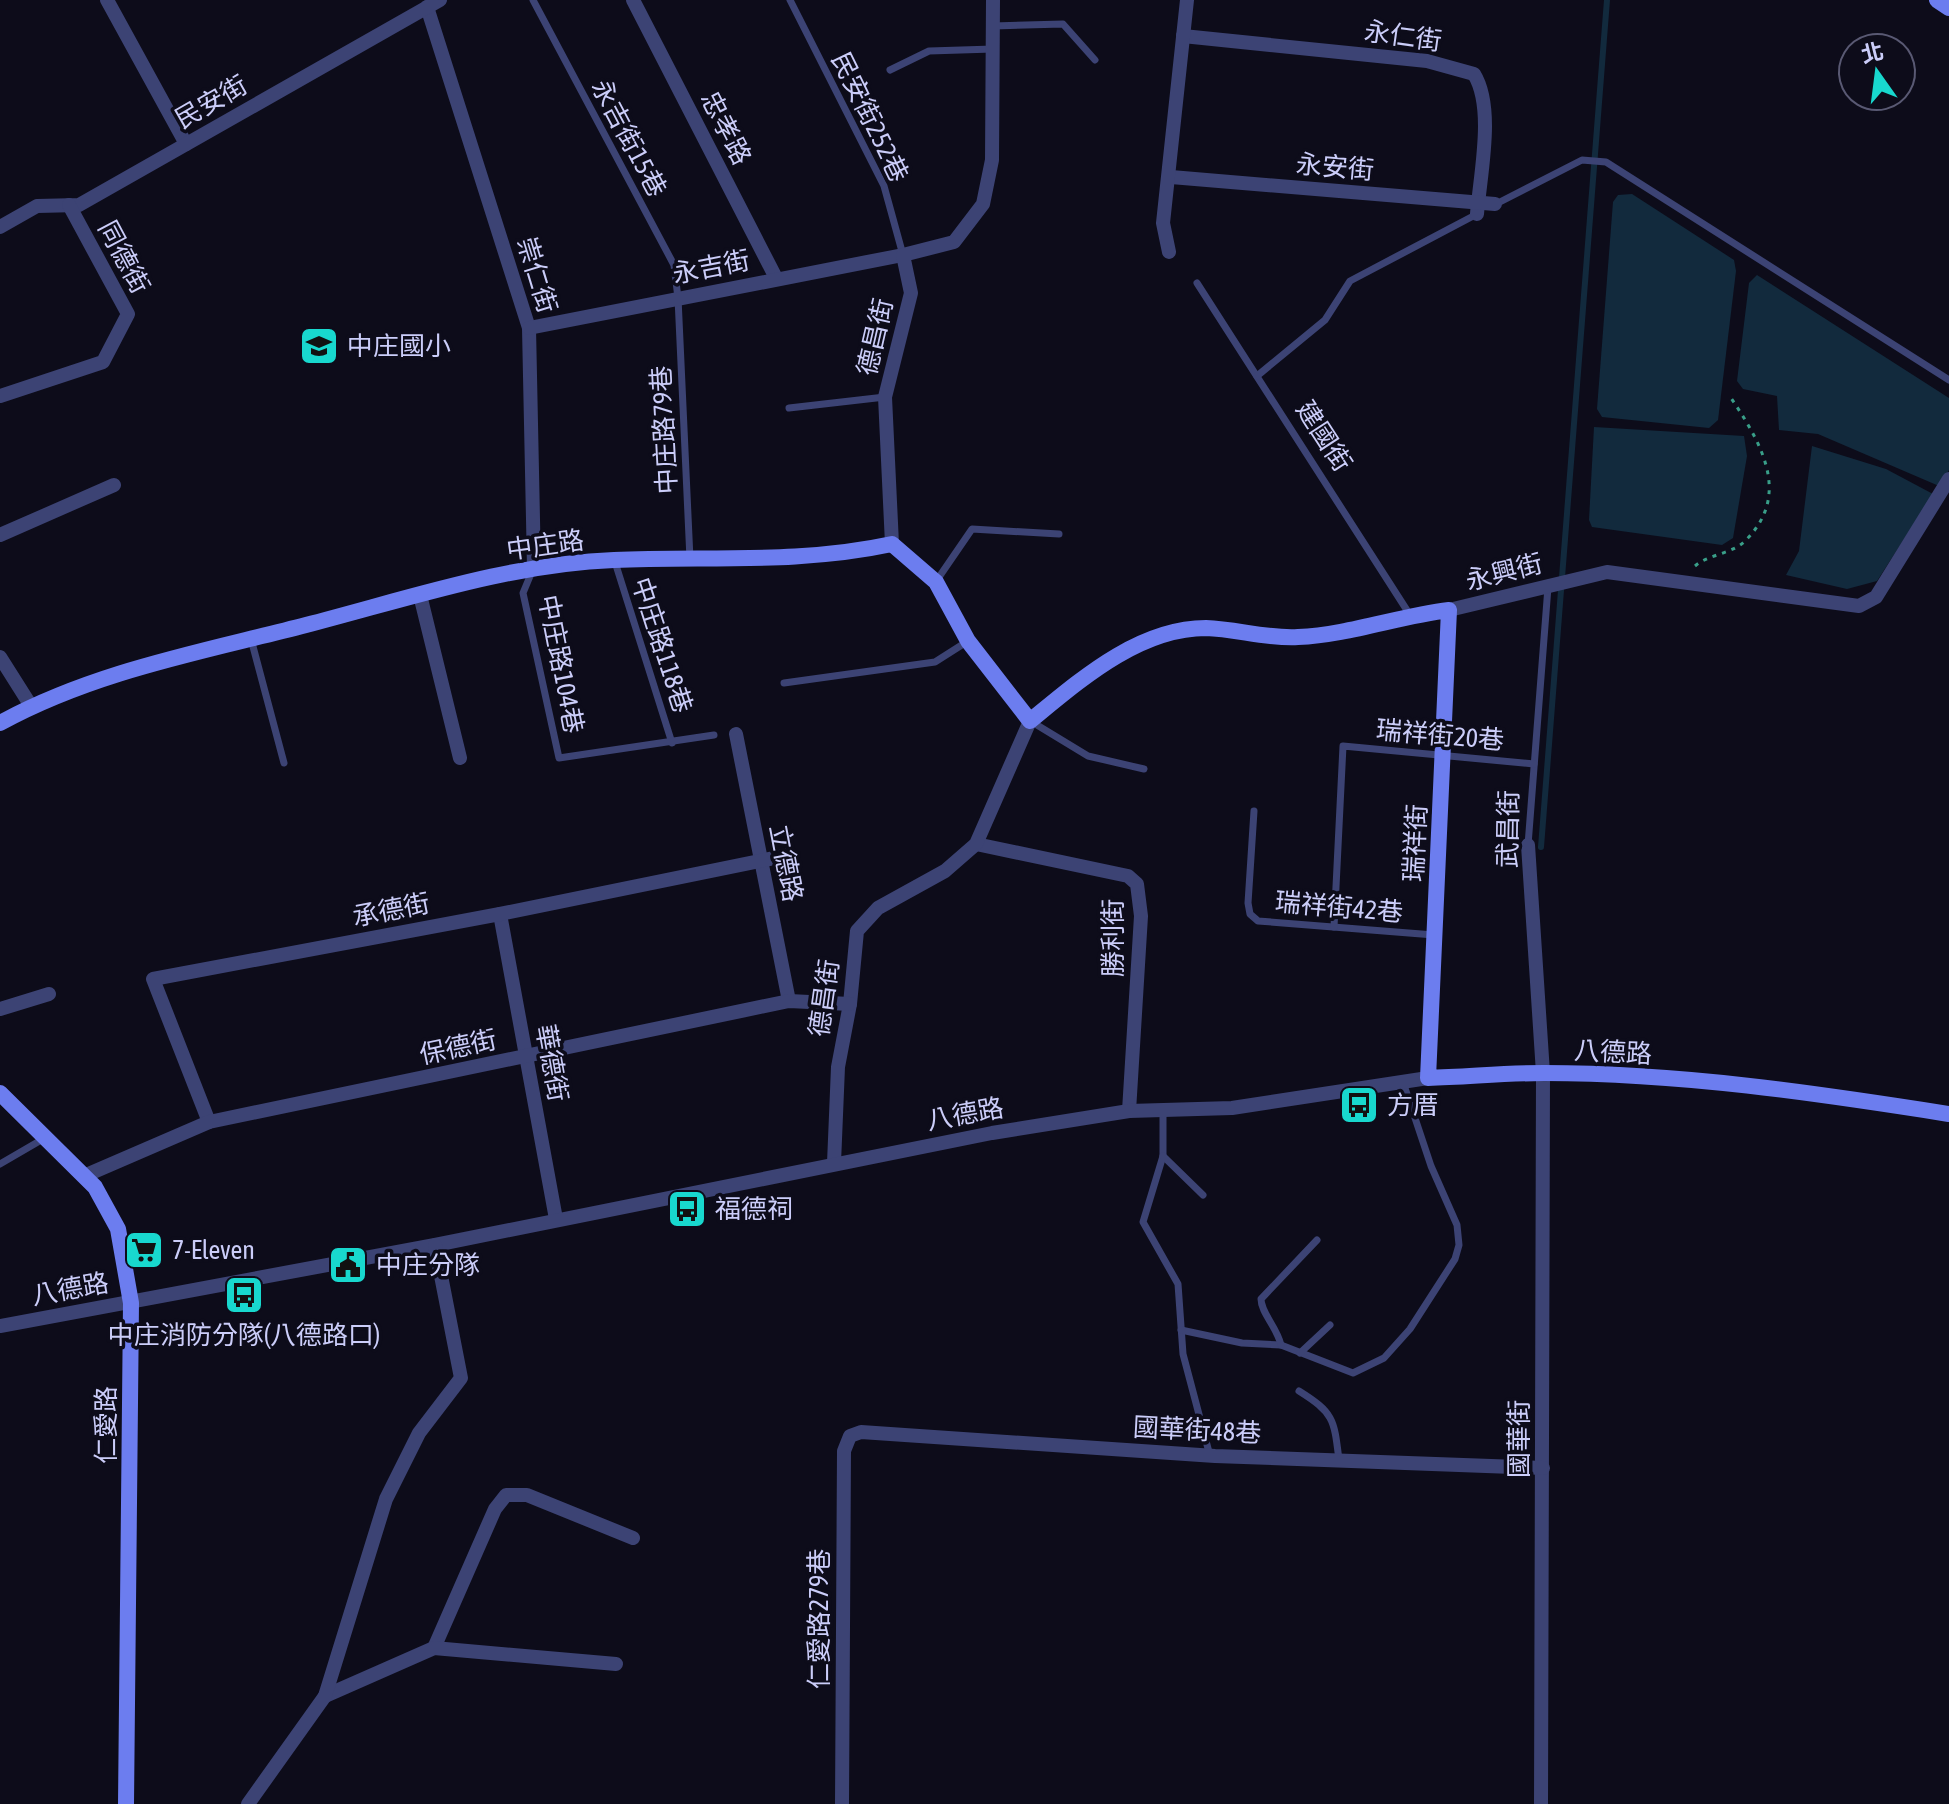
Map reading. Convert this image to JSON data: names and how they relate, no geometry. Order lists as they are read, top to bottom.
{
  "streets": {
    "street": [
      "永仁街",
      "民安街",
      "忠孝路",
      "永安街",
      "同德街",
      "永吉街",
      "崇仁街",
      "德昌街",
      "中庄路",
      "永興街",
      "武昌街",
      "瑞祥街",
      "立德路",
      "承德街",
      "勝利街",
      "保德街",
      "八德路",
      "華德街",
      "仁愛路",
      "國華街48巷",
      "國華街",
      "仁愛路279巷"
    ],
    "lane": [
      "民安街252巷",
      "永吉街15巷",
      "中庄路79巷",
      "建國街",
      "中庄路118巷",
      "中庄路104巷",
      "瑞祥街20巷",
      "瑞祥街42巷"
    ]
  },
  "crossings": [
    ["永仁街", "永安街"],
    ["民安街", "同德街"],
    ["民安街", "崇仁街"],
    ["民安街252巷", "永吉街"],
    ["民安街252巷", "德昌街"],
    ["忠孝路", "永吉街"],
    ["永吉街15巷", "永吉街"],
    ["永吉街15巷", "中庄路79巷"],
    ["永吉街", "崇仁街"],
    ["永吉街", "德昌街"],
    ["永吉街", "中庄路79巷"],
    ["崇仁街", "中庄路"],
    ["崇仁街", "中庄路104巷"],
    ["德昌街", "中庄路"],
    ["德昌街", "永興街"],
    ["德昌街", "勝利街"],
    ["德昌街", "保德街"],
    ["德昌街", "八德路"],
    ["中庄路79巷", "中庄路"],
    ["建國街", "永興街"],
    ["中庄路", "中庄路118巷"],
    ["中庄路", "中庄路104巷"],
    ["永興街", "武昌街"],
    ["永興街", "瑞祥街"],
    ["中庄路118巷", "中庄路104巷"],
    ["瑞祥街20巷", "武昌街"],
    ["瑞祥街20巷", "瑞祥街"],
    ["瑞祥街20巷", "瑞祥街42巷"],
    ["武昌街", "八德路"],
    ["武昌街", "國華街"],
    ["瑞祥街", "瑞祥街42巷"],
    ["瑞祥街", "八德路"],
    ["立德路", "承德街"],
    ["立德路", "保德街"],
    ["承德街", "保德街"],
    ["承德街", "華德街"],
    ["勝利街", "八德路"],
    ["保德街", "華德街"],
    ["保德街", "仁愛路"],
    ["八德路", "華德街"],
    ["八德路", "仁愛路"],
    ["八德路", "國華街"],
    ["國華街48巷", "國華街"],
    ["國華街48巷", "仁愛路279巷"]
  ],
  "places": {
    "school or university": ["中庄國小"],
    "bus stop": ["方厝", "福德祠", "中庄消防分隊(八德路口)"],
    "supermarket": ["7-Eleven"],
    "public building": ["中庄分隊"]
  },
  "north": "top"
}
